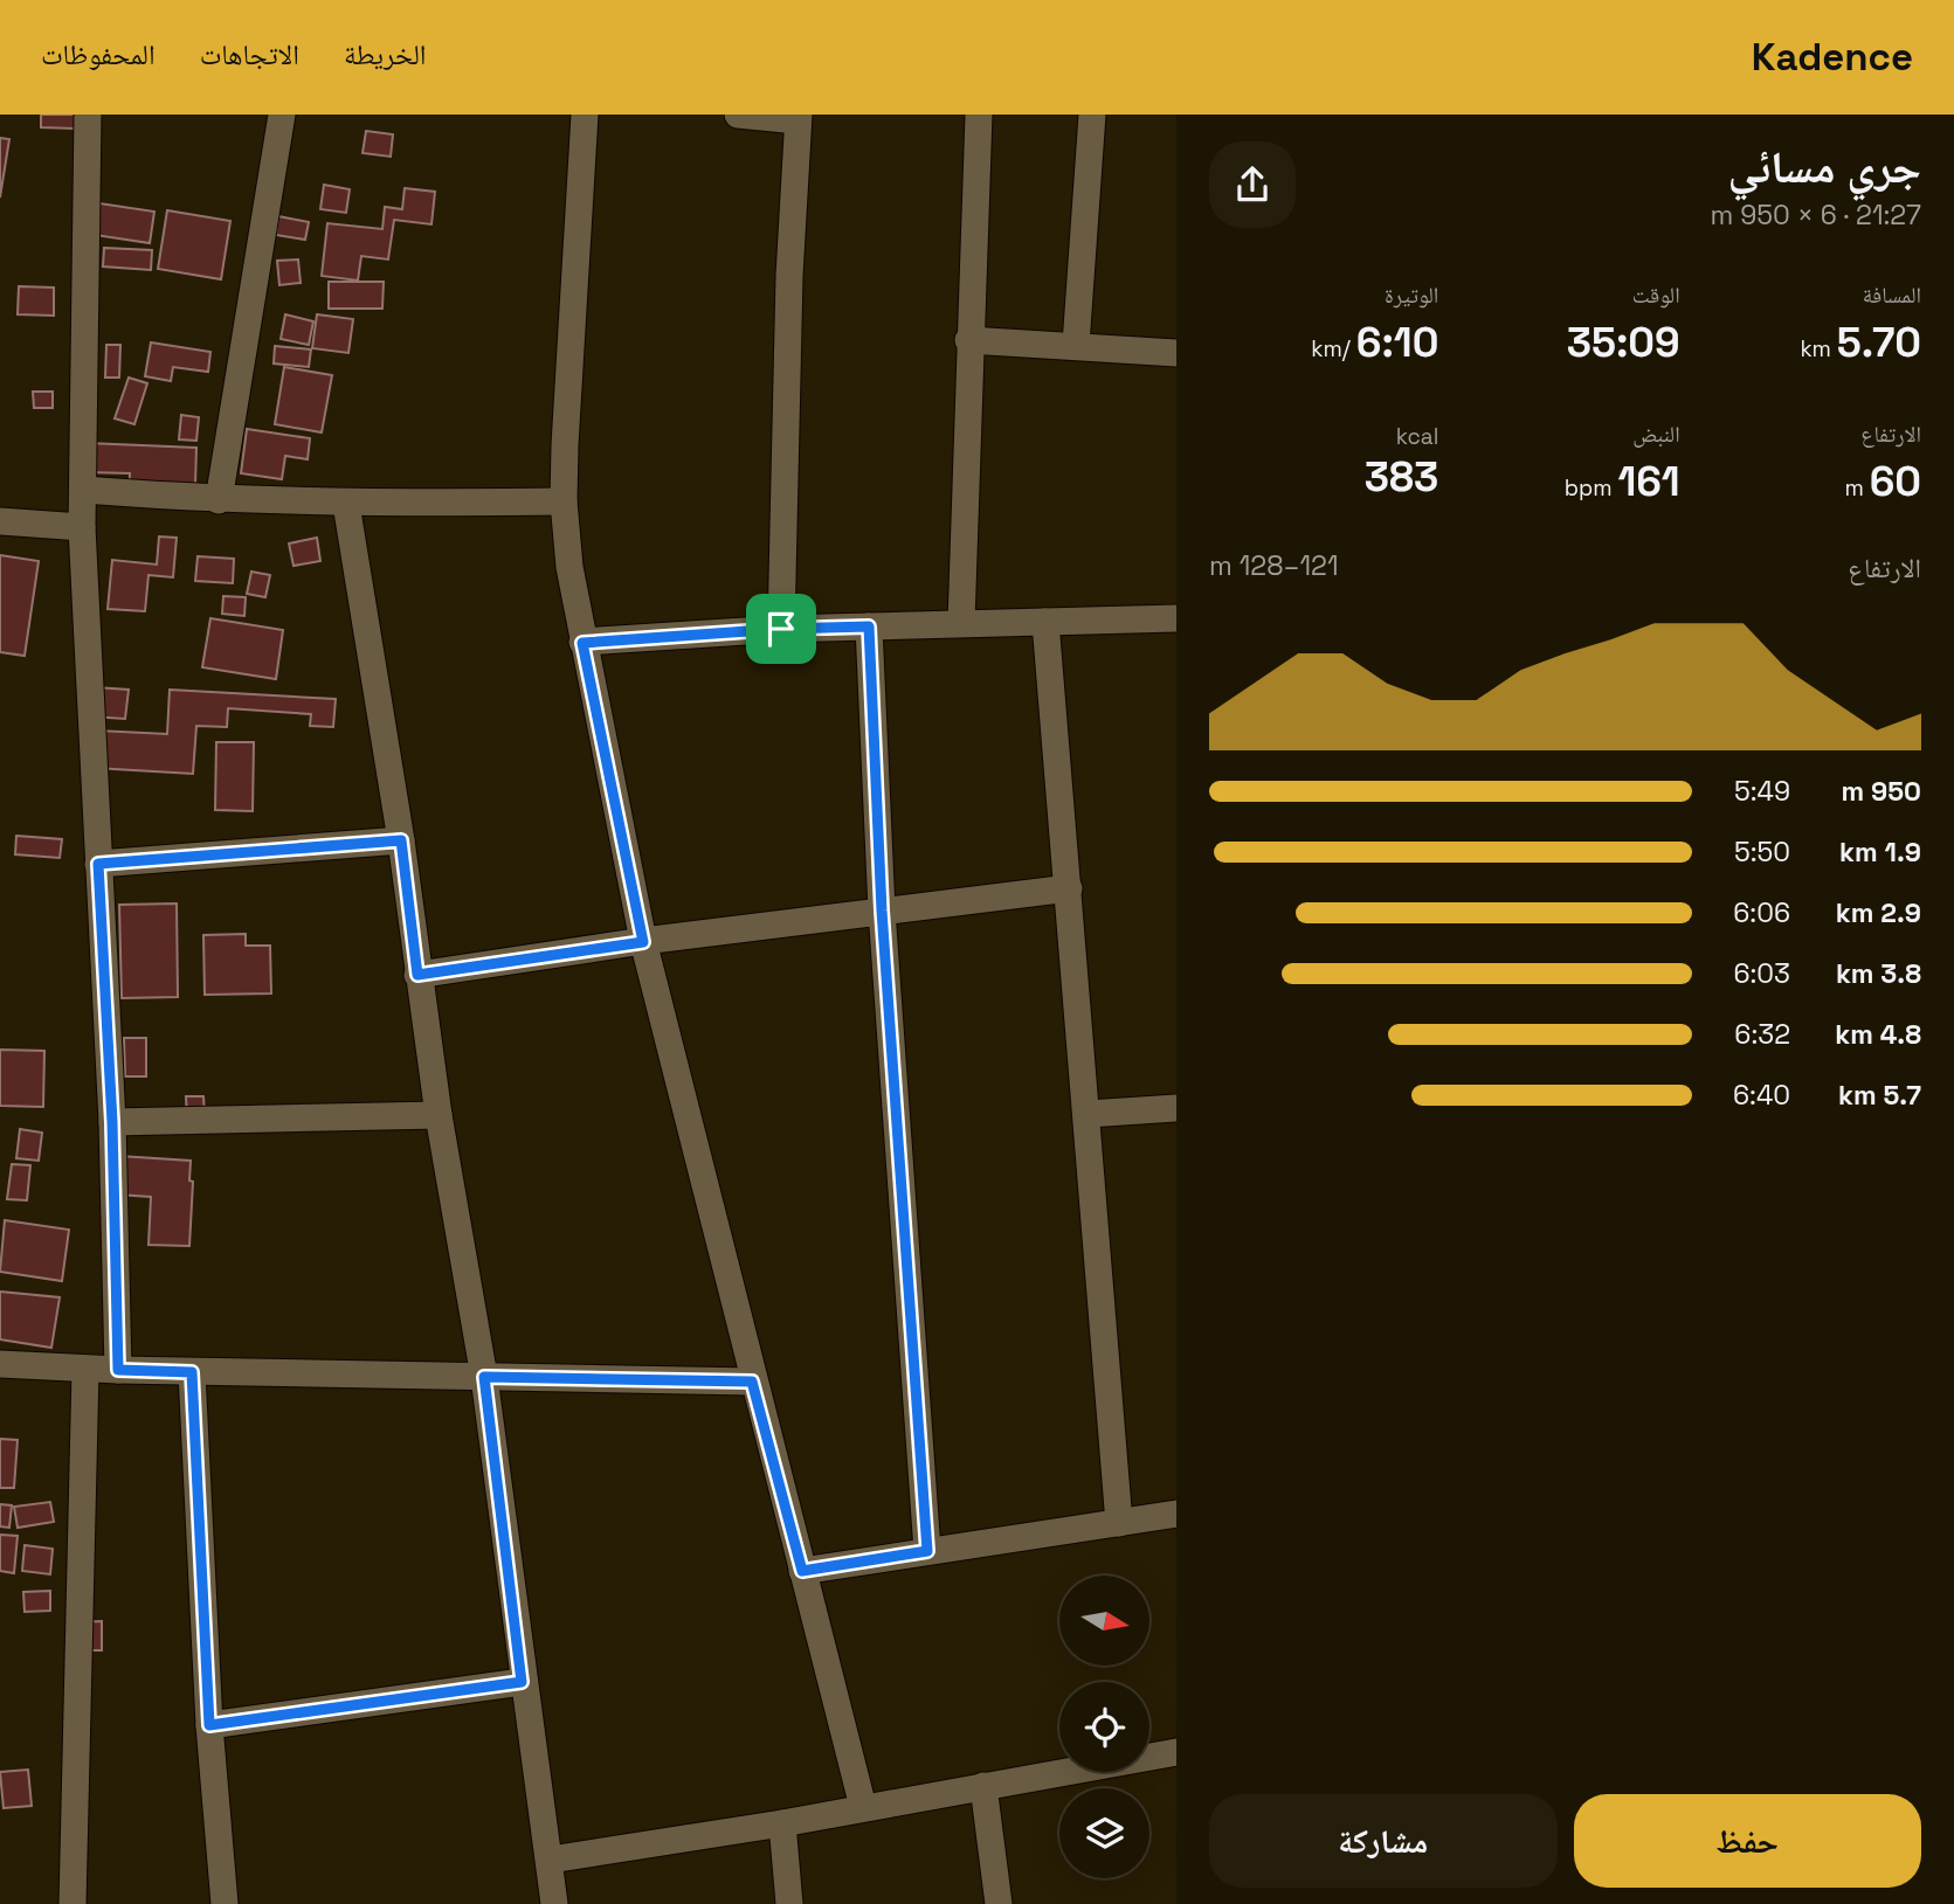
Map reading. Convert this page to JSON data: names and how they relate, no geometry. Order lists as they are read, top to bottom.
{
  "north": "right",
  "page": {
    "header": "Kadence",
    "nav": ["الخريطة", "الاتجاهات", "المحفوظات"],
    "heading": ["جري مسائي", "21:27 · 6 × 950 m"],
    "stats": [
      ["المسافة", "5.70 km"],
      ["الوقت", "35:09"],
      ["الوتيرة", "6:10 /km"],
      ["الارتفاع", "60 m"],
      ["النبض", "161 bpm"],
      ["kcal", "383"]
    ],
    "chart": ["الارتفاع", "121–128 m"],
    "list": [
      {
        "name": "950 m",
        "note": "5:49"
      },
      {
        "name": "1.9 km",
        "note": "5:50"
      },
      {
        "name": "2.9 km",
        "note": "6:06"
      },
      {
        "name": "3.8 km",
        "note": "6:03"
      },
      {
        "name": "4.8 km",
        "note": "6:32"
      },
      {
        "name": "5.7 km",
        "note": "6:40"
      }
    ],
    "buttons": ["حفظ", "مشاركة"]
  }
}
